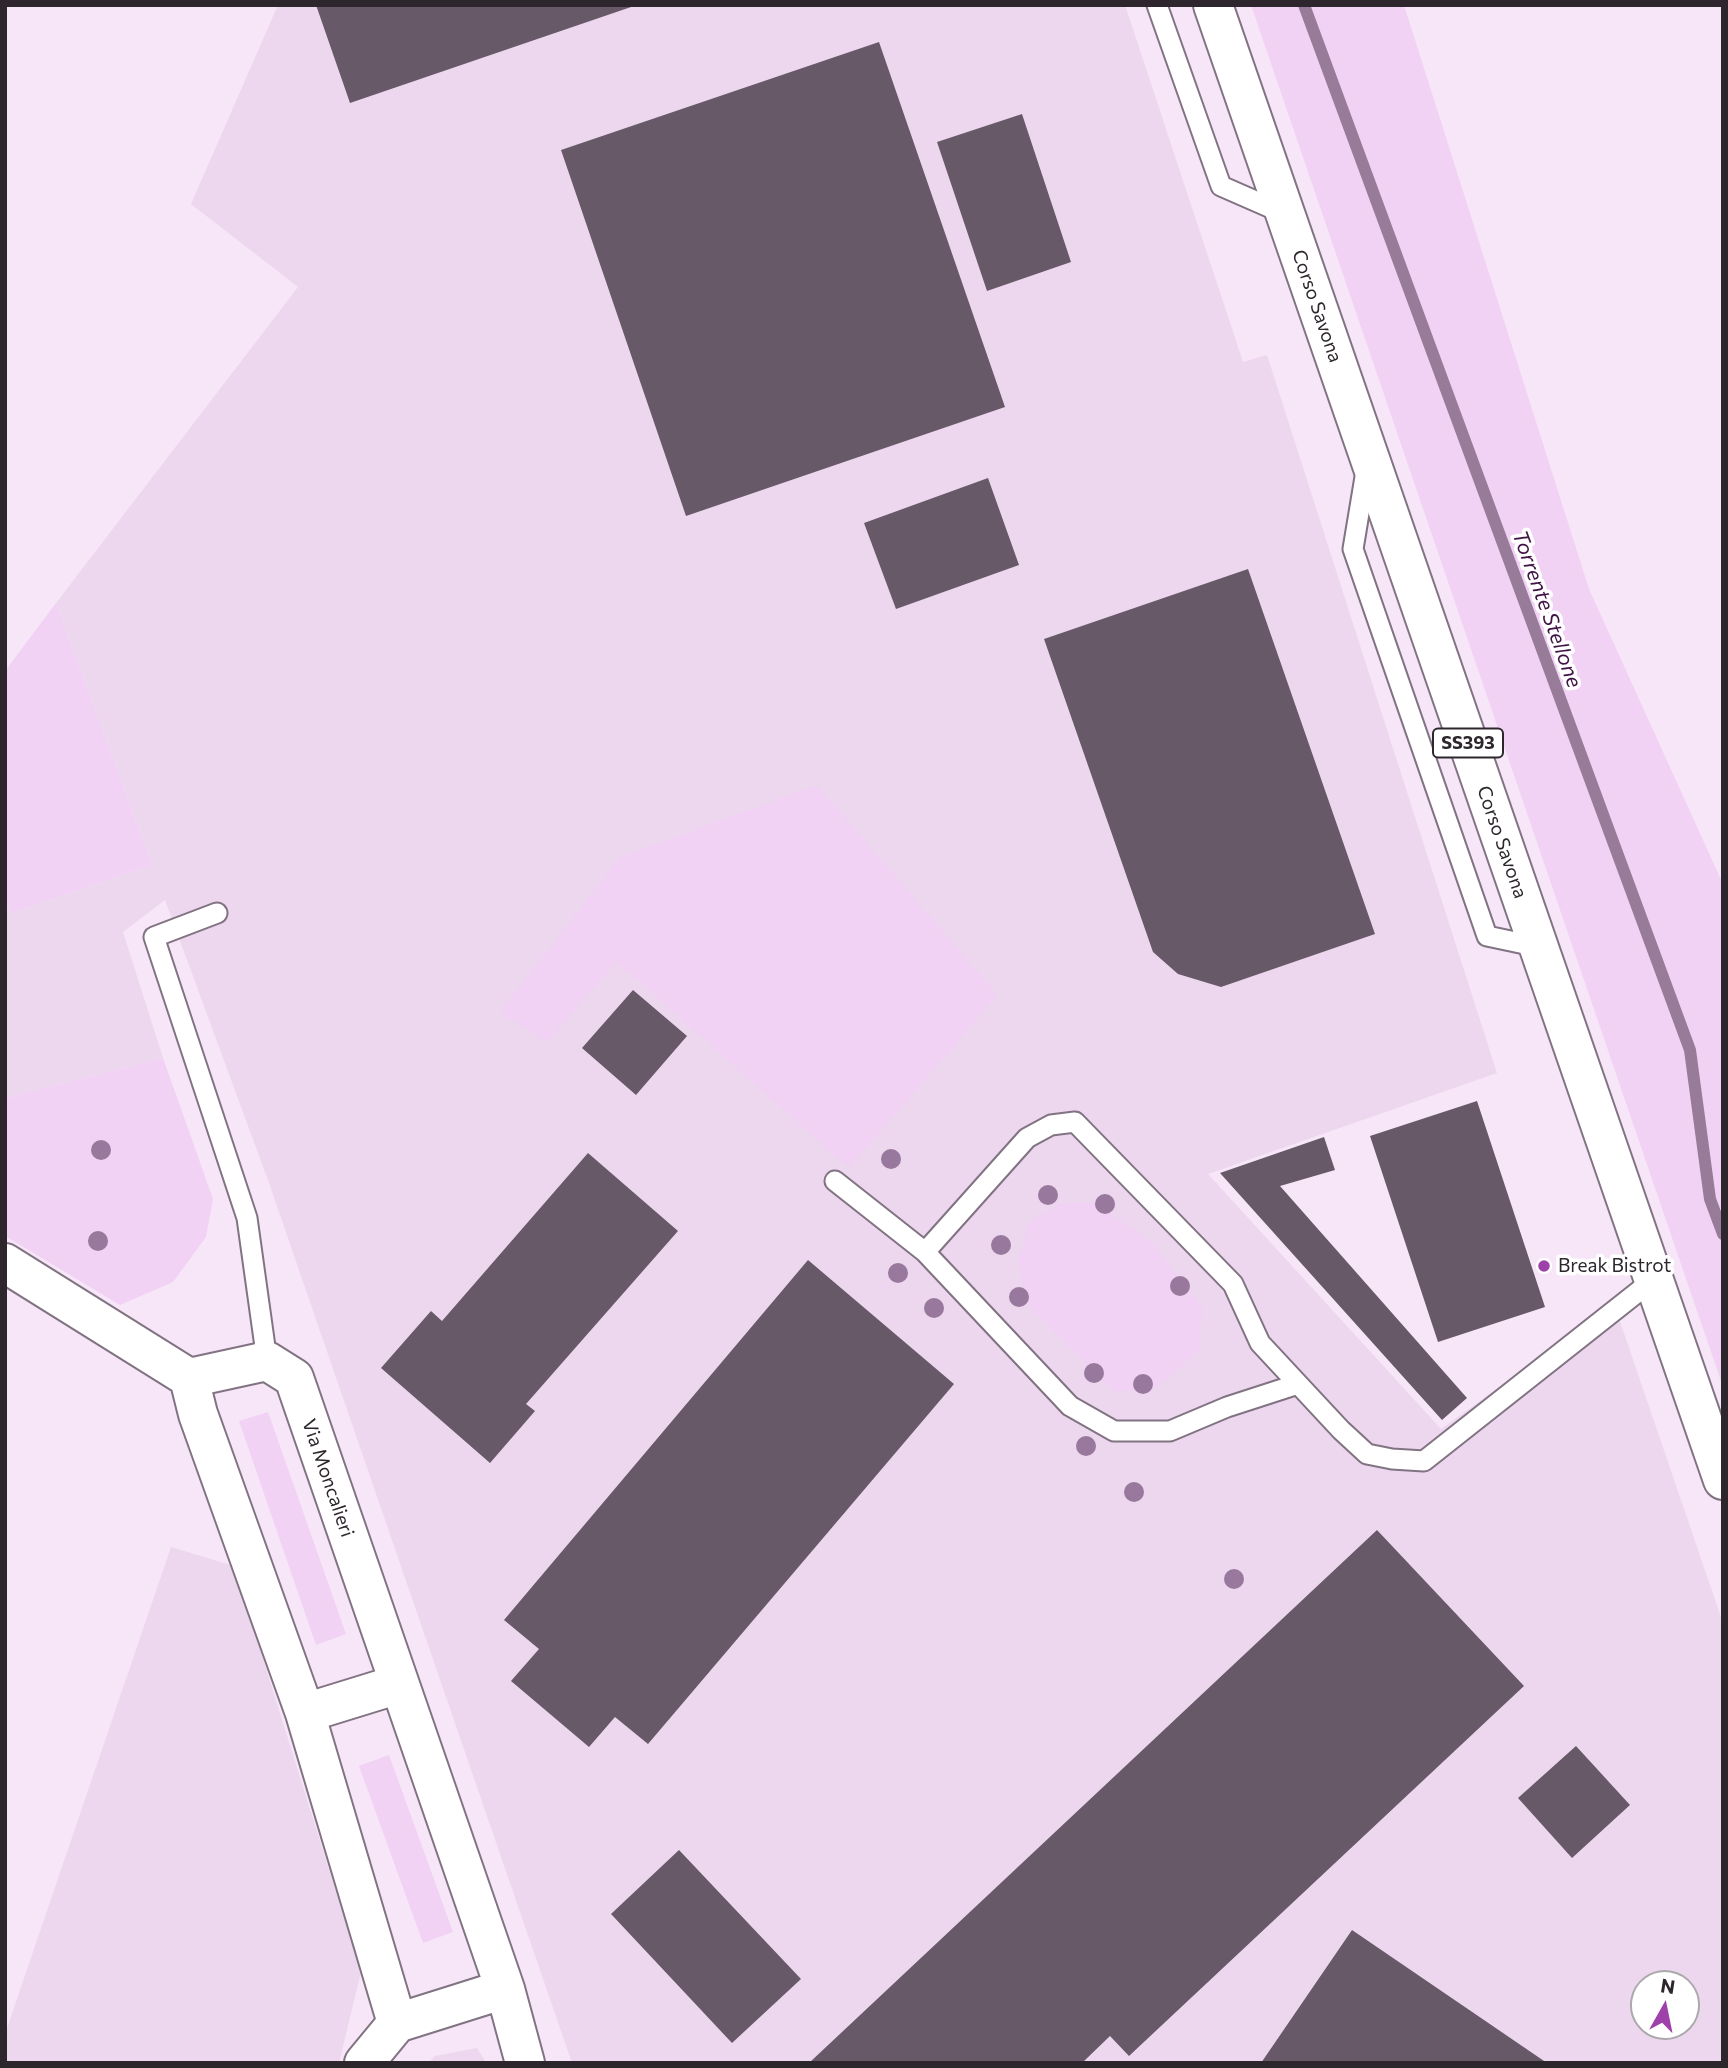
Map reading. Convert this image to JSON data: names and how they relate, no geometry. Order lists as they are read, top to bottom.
{
  "streets": {
    "street": ["Corso Savona", "SS393", "Via Moncalieri"]
  },
  "water": ["Torrente Stellone"],
  "places": ["Break Bistrot"],
  "north": "top"
}
